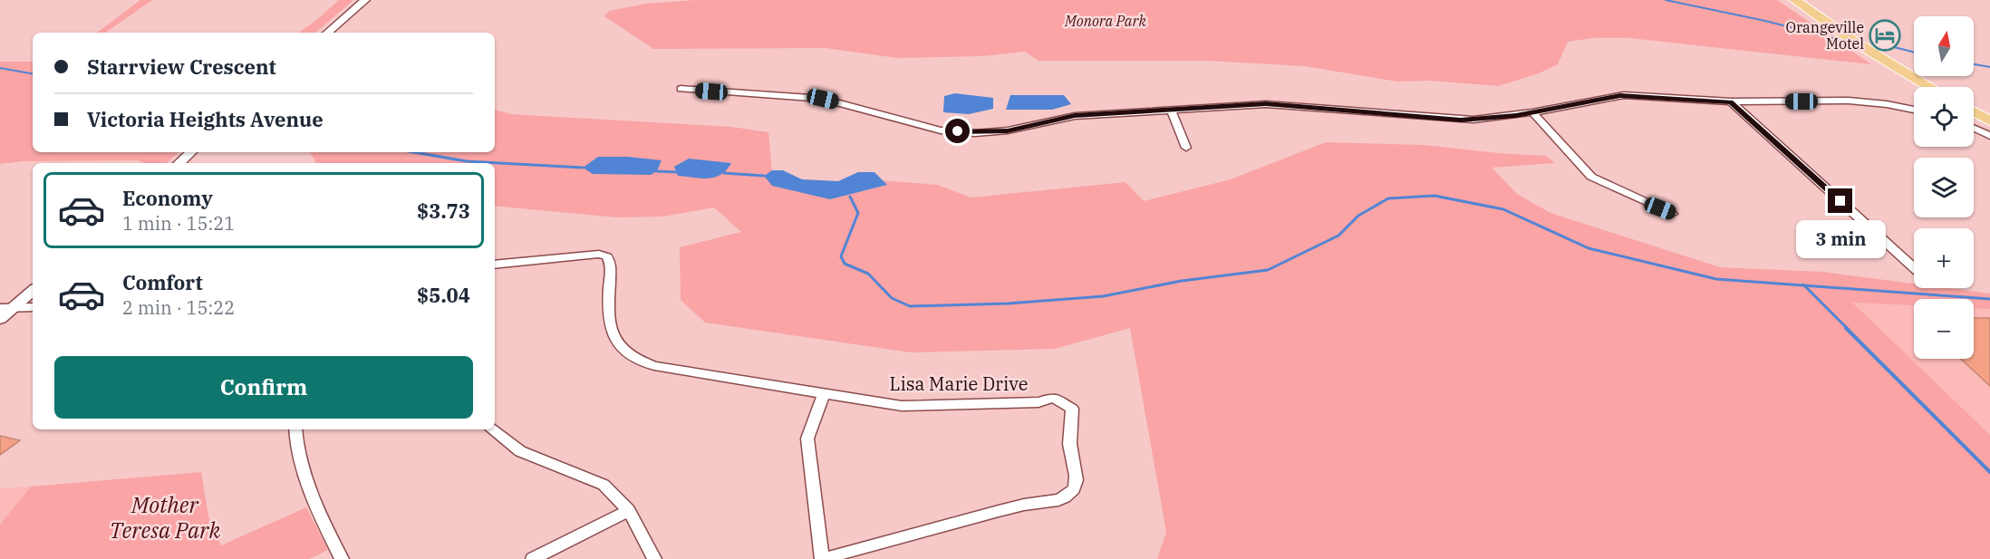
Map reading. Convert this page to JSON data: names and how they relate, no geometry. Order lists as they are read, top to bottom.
{
  "streets": {
    "street": ["Lisa Marie Drive"]
  },
  "parks": ["Monora Park", "Mother Teresa Park"],
  "places": {
    "hotel": ["Orangeville Motel"]
  },
  "north": "top",
  "page": {
    "map_buttons": ["+", "−"],
    "banner": ["Starrview Crescent", "Victoria Heights Avenue"],
    "list": [
      {
        "name": "Economy",
        "note": "1 min · 15:21",
        "value": "$3.73"
      },
      {
        "name": "Comfort",
        "note": "2 min · 15:22",
        "value": "$5.04"
      }
    ],
    "bubble": "3 min",
    "buttons": "Confirm"
  }
}
